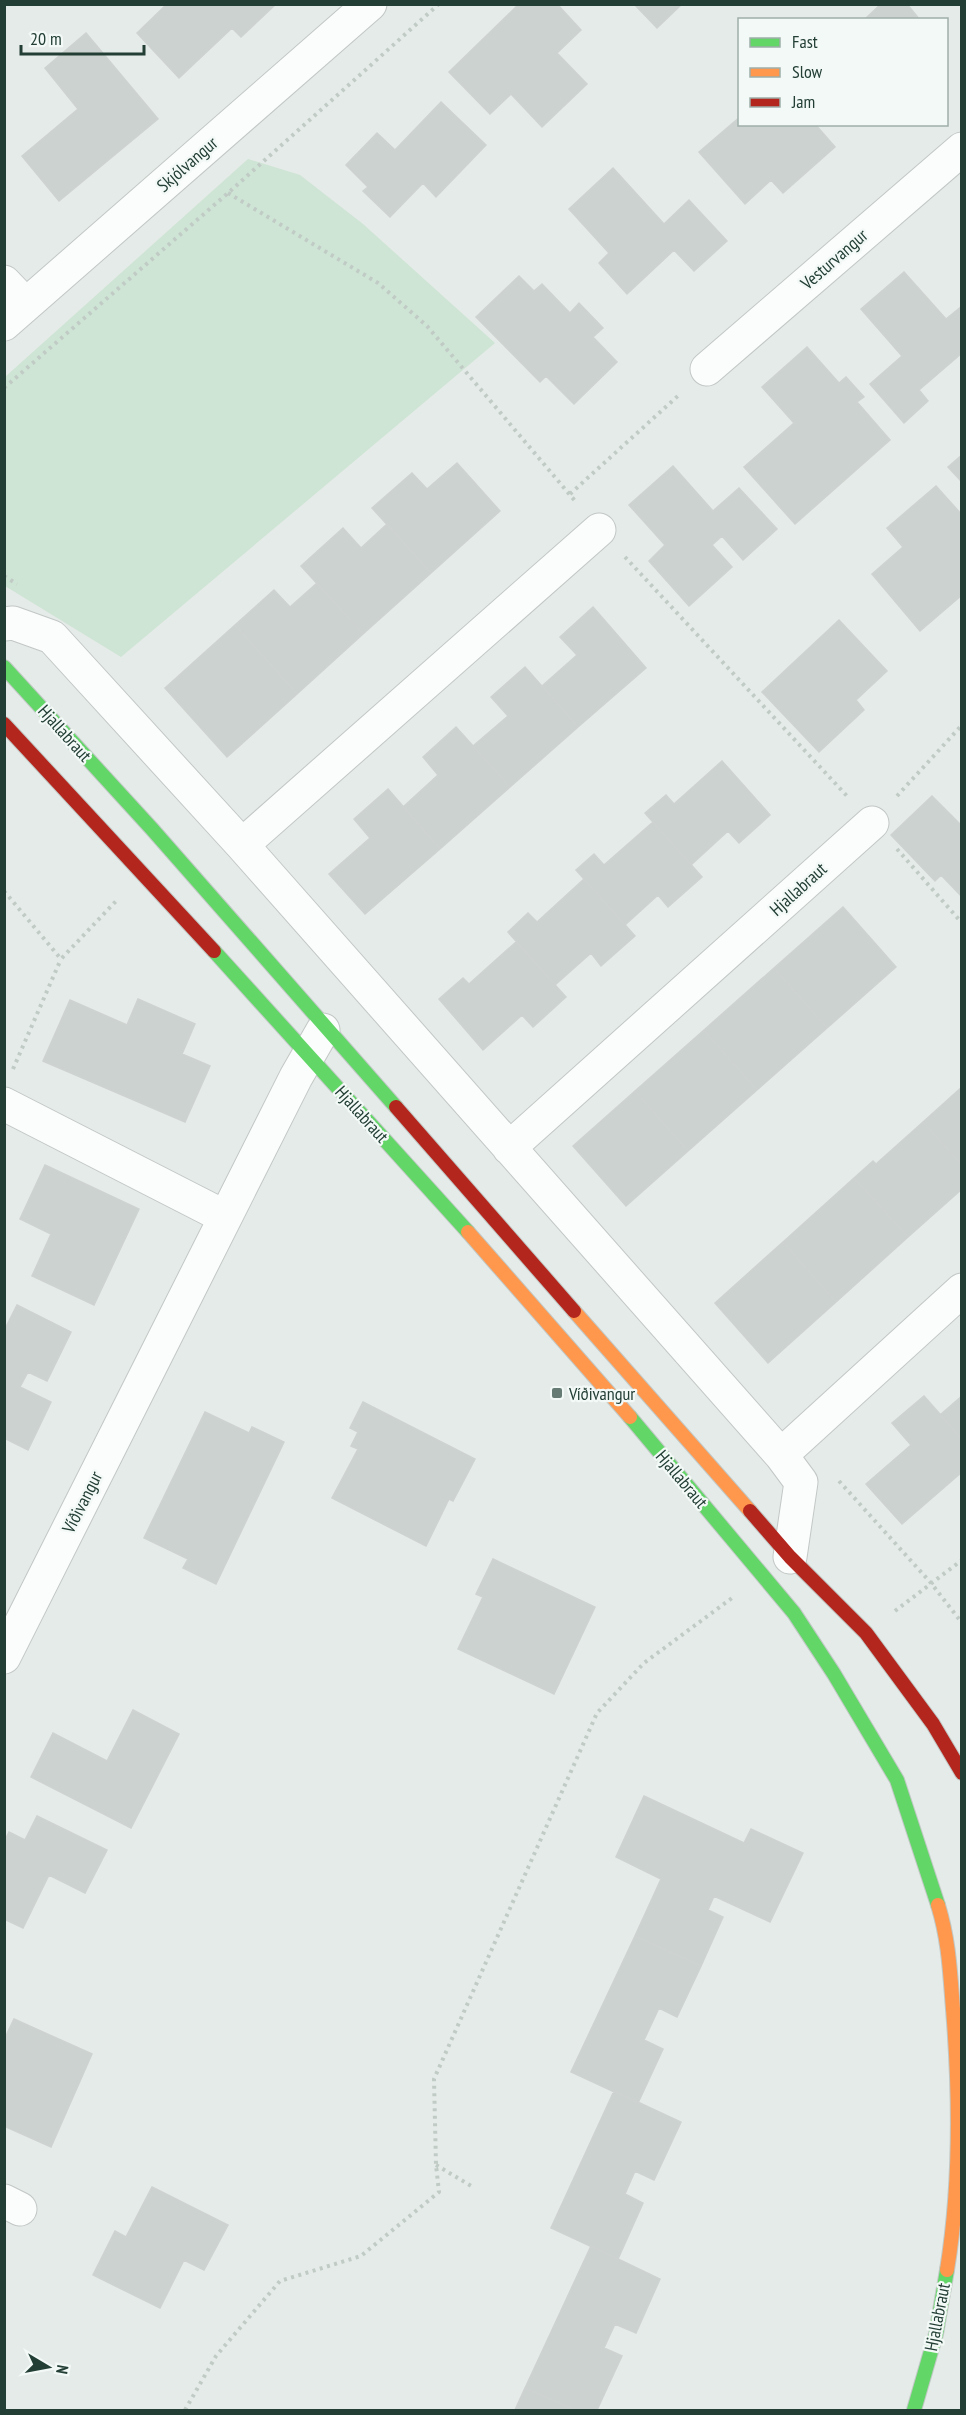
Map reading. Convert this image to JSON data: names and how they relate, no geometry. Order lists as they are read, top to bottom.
{
  "streets": {
    "main road": ["Hjallabraut"],
    "street": ["Skjólvangur", "Vesturvangur", "Víðivangur"]
  },
  "crossings": [
    ["Hjallabraut", "Víðivangur"]
  ],
  "places": {
    "transit": ["Víðivangur"]
  },
  "legend": ["Fast", "Slow", "Jam"],
  "scale_bar": "20 m",
  "north": "right"
}
